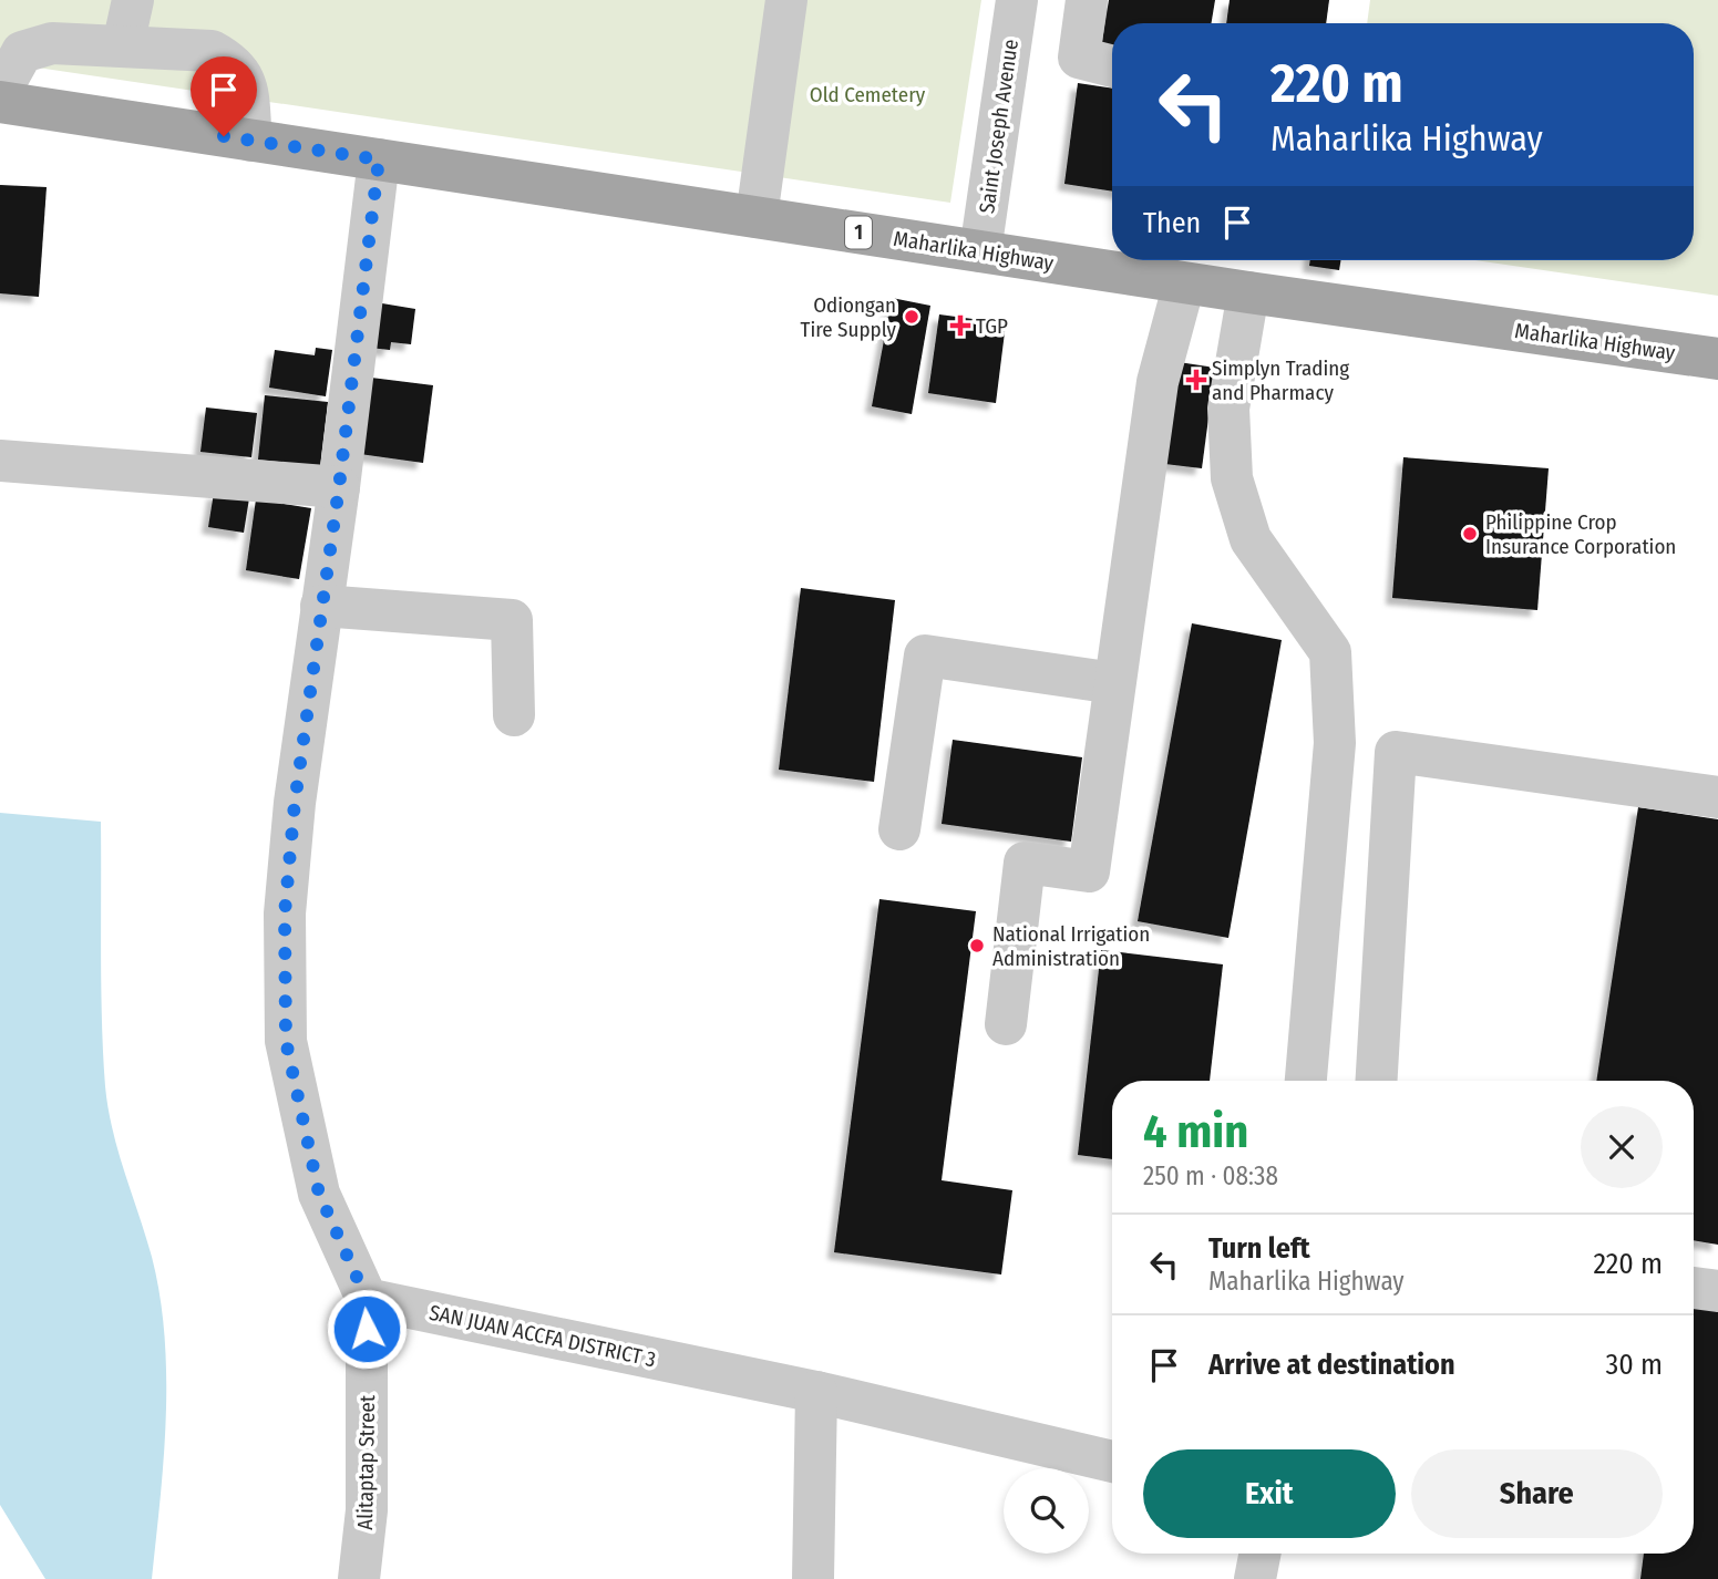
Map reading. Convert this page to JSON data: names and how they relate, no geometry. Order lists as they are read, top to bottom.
{
  "streets": {
    "main road": ["1", "Maharlika Highway"],
    "street": ["Saint Joseph Avenue", "SAN JUAN ACCFA DISTRICT 3", "Alitaptap Street"]
  },
  "crossings": [
    ["Saint Joseph Avenue", "Maharlika Highway"],
    ["SAN JUAN ACCFA DISTRICT 3", "Alitaptap Street"]
  ],
  "parks": ["Old Cemetery"],
  "places": {
    "other": ["Odiongan Tire Supply", "Philippine Crop Insurance Corporation", "National Irrigation Administration"],
    "health": ["TGP", "Simplyn Trading and Pharmacy"]
  },
  "page": {
    "turn": ["220 m", "Maharlika Highway"],
    "then": "Then",
    "heading": ["4 min", "250 m · 08:38"],
    "list": [
      {
        "name": "Turn left",
        "note": "Maharlika Highway",
        "value": "220 m"
      },
      {
        "name": "Arrive at destination",
        "value": "30 m"
      }
    ],
    "buttons": ["Exit", "Share"]
  }
}
